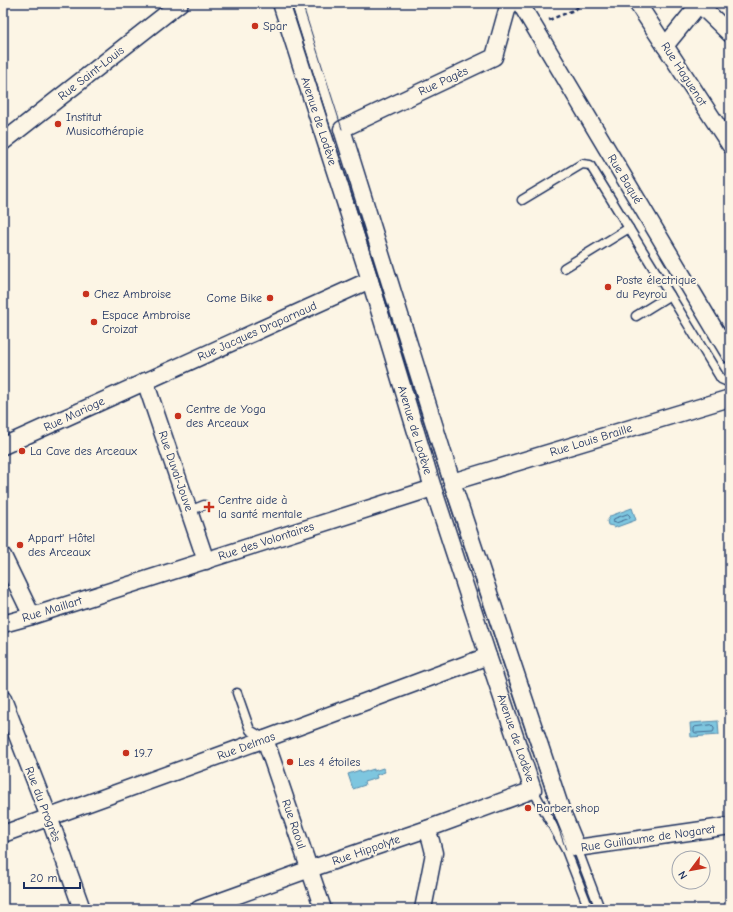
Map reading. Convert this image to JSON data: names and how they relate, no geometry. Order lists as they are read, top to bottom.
{
  "streets": {
    "street": [
      "Rue Saint-Louis",
      "Rue Haguenot",
      "Rue Pagès",
      "Avenue de Lodève",
      "Rue Baqué",
      "Rue Jacques Draparnaud",
      "Rue Marioge",
      "Rue Louis Braille",
      "Rue Duval-Jouve",
      "Rue des Volontaires",
      "Rue Maillart",
      "Rue Delmas",
      "Rue du Progrès",
      "Rue Raoul",
      "Rue Guillaume de Nogaret",
      "Rue Hippolyte"
    ]
  },
  "crossings": [
    ["Rue Pagès", "Rue Louis Braille"],
    ["Avenue de Lodève", "Rue Jacques Draparnaud"],
    ["Avenue de Lodève", "Rue des Volontaires"],
    ["Avenue de Lodève", "Rue Delmas"],
    ["Avenue de Lodève", "Rue Guillaume de Nogaret"],
    ["Avenue de Lodève", "Rue Hippolyte"],
    ["Rue Jacques Draparnaud", "Rue Marioge"],
    ["Rue Jacques Draparnaud", "Rue Duval-Jouve"],
    ["Rue Marioge", "Rue Duval-Jouve"],
    ["Rue Duval-Jouve", "Rue des Volontaires"],
    ["Rue des Volontaires", "Rue Maillart"],
    ["Rue Delmas", "Rue du Progrès"],
    ["Rue Delmas", "Rue Raoul"],
    ["Rue Raoul", "Rue Hippolyte"]
  ],
  "places": {
    "other": [
      "Spar",
      "Institut Musicothérapie",
      "Poste électrique du Peyrou",
      "Chez Ambroise",
      "Come Bike",
      "Espace Ambroise Croizat",
      "Centre de Yoga des Arceaux",
      "La Cave des Arceaux",
      "Appart' Hôtel des Arceaux",
      "19.7",
      "Les 4 étoiles",
      "Barber shop"
    ],
    "health": ["Centre aide à la santé mentale"]
  },
  "scale_bar": "20 m",
  "north": "bottom left"
}
